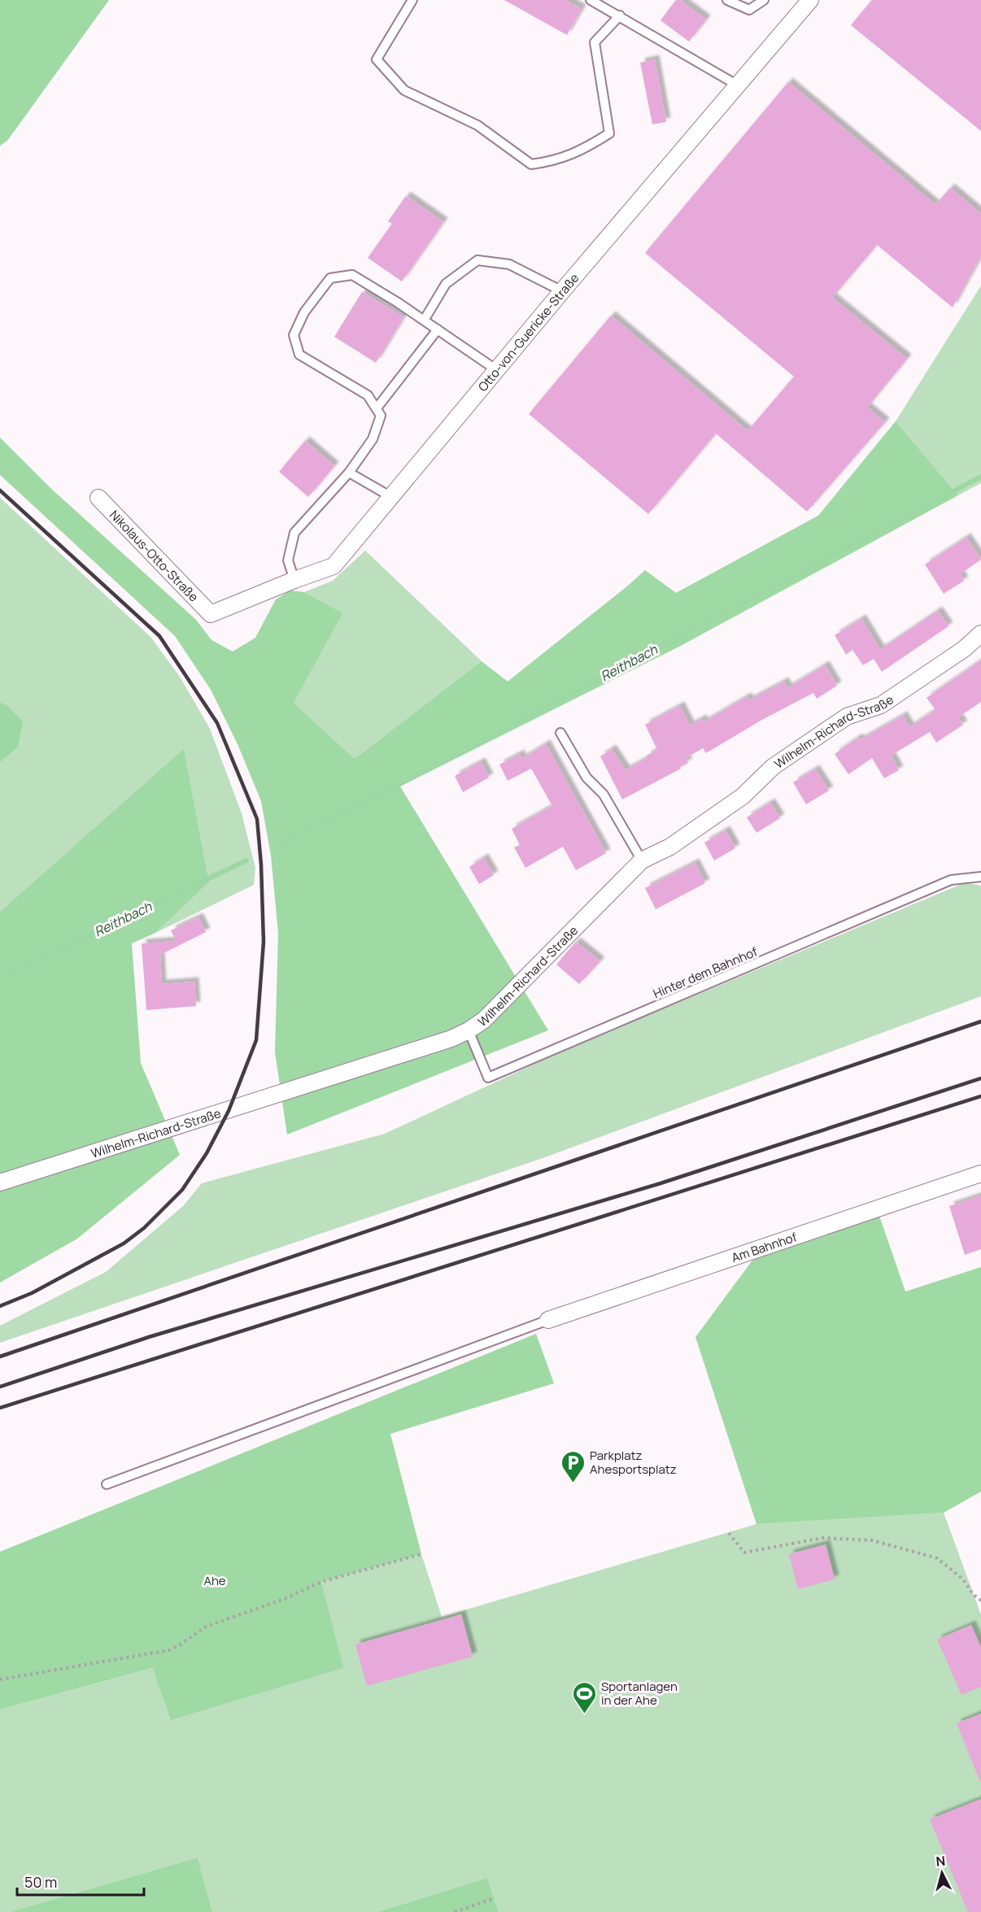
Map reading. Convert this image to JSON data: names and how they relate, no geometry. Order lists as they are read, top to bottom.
{
  "streets": {
    "street": [
      "Otto-von-Guericke-Straße",
      "Nikolaus-Otto-Straße",
      "Wilhelm-Richard-Straße",
      "Am Bahnhof"
    ],
    "lane": ["Hinter dem Bahnhof"]
  },
  "crossings": [
    ["Otto-von-Guericke-Straße", "Nikolaus-Otto-Straße"],
    ["Wilhelm-Richard-Straße", "Hinter dem Bahnhof"]
  ],
  "water": ["Reithbach"],
  "parks": ["Ahe"],
  "places": {
    "parking": ["Parkplatz Ahesportsplatz"],
    "sports": ["Sportanlagen in der Ahe"]
  },
  "scale_bar": "50 m",
  "north": "top"
}
